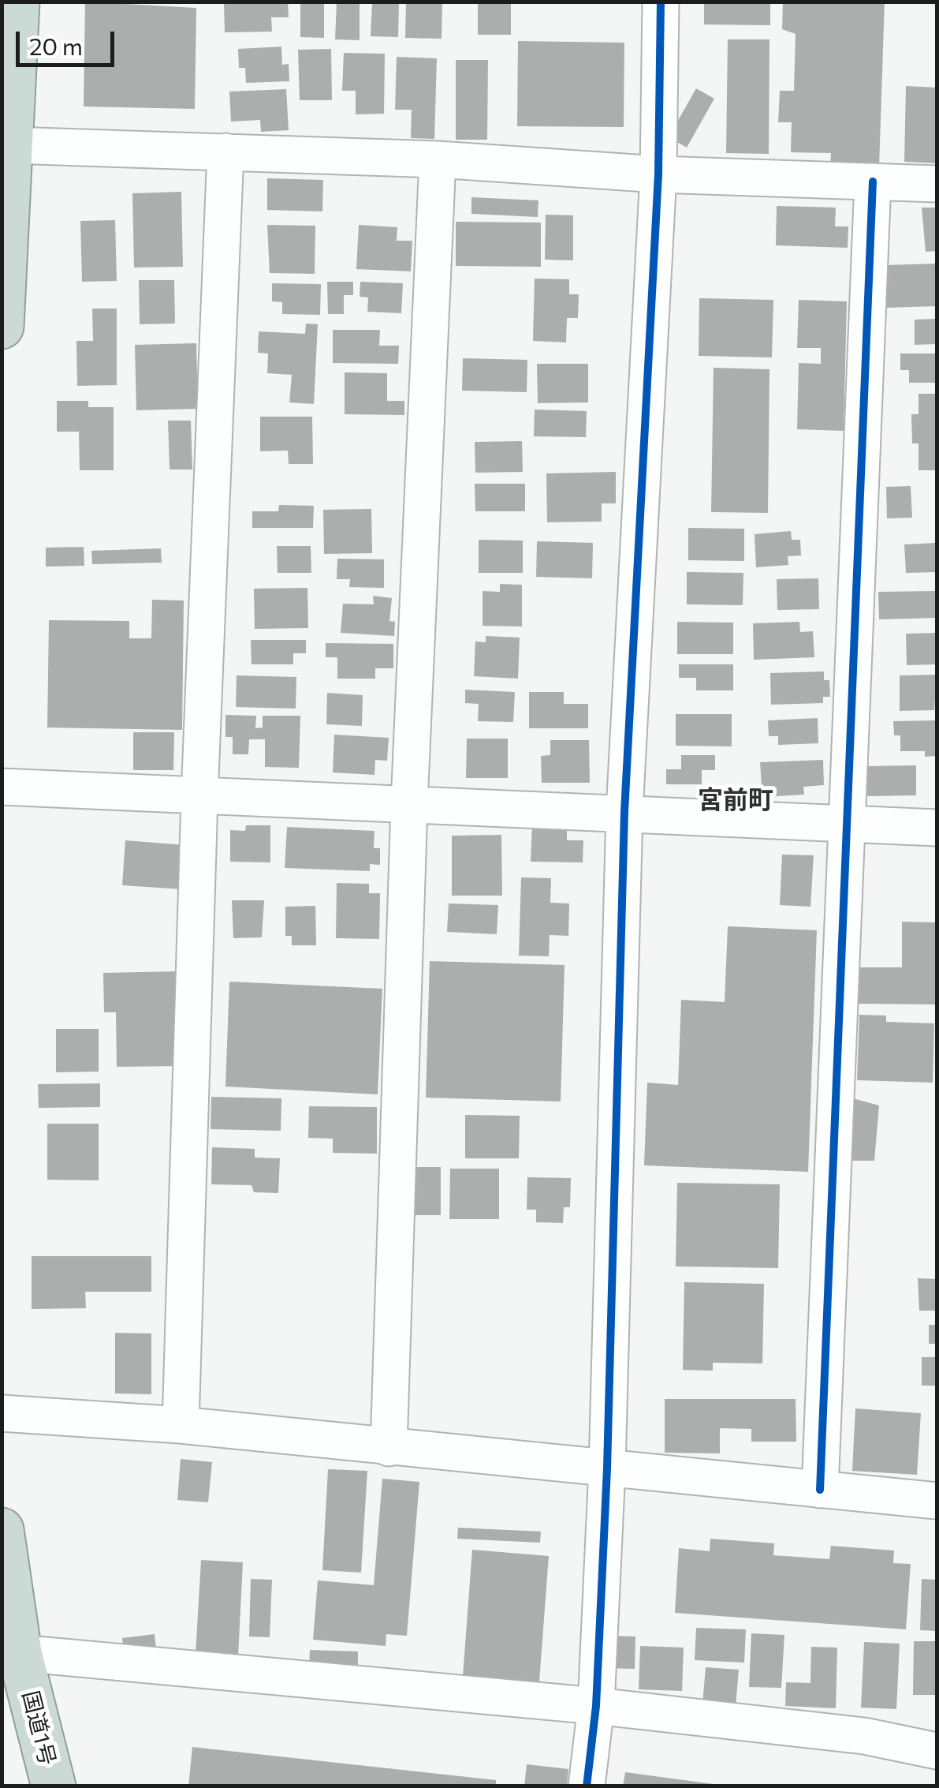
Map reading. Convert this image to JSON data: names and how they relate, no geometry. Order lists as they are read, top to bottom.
{
  "streets": {
    "highway": ["国道1号"]
  },
  "districts": ["宮前町"],
  "scale_bar": "20 m"
}
